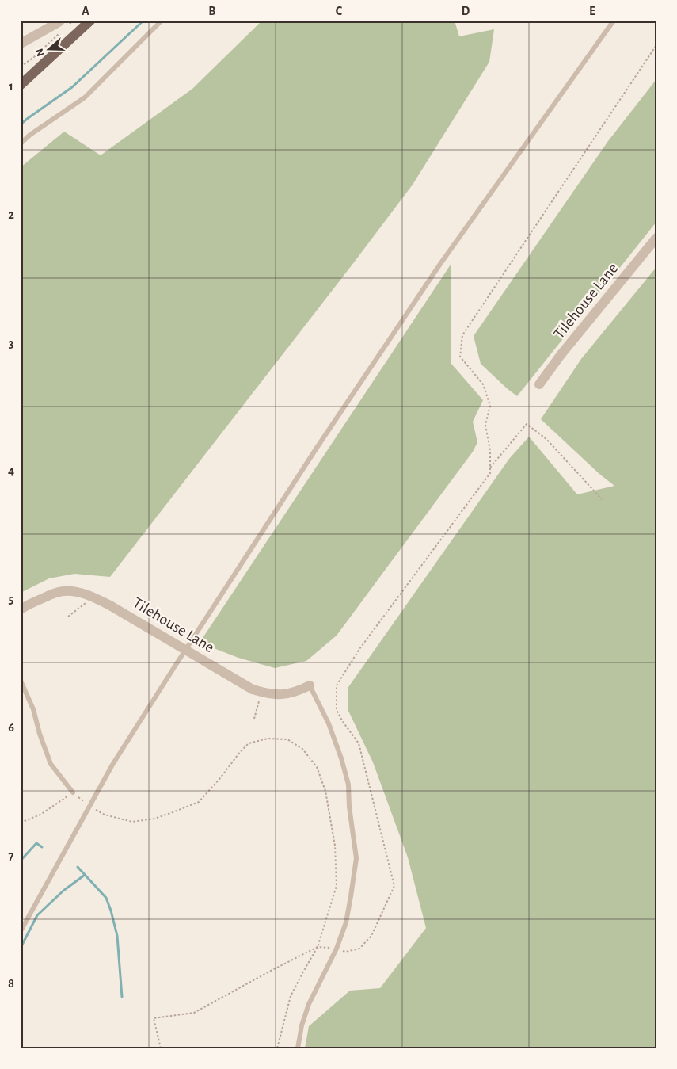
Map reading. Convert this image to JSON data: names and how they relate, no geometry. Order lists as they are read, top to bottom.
{
  "streets": {
    "street": ["Tilehouse Lane"]
  },
  "north": "left",
  "grid": {
    "columns": [
      "A",
      "B",
      "C",
      "D",
      "E"
    ],
    "rows": [
      "1",
      "2",
      "3",
      "4",
      "5",
      "6",
      "7",
      "8"
    ]
  }
}
